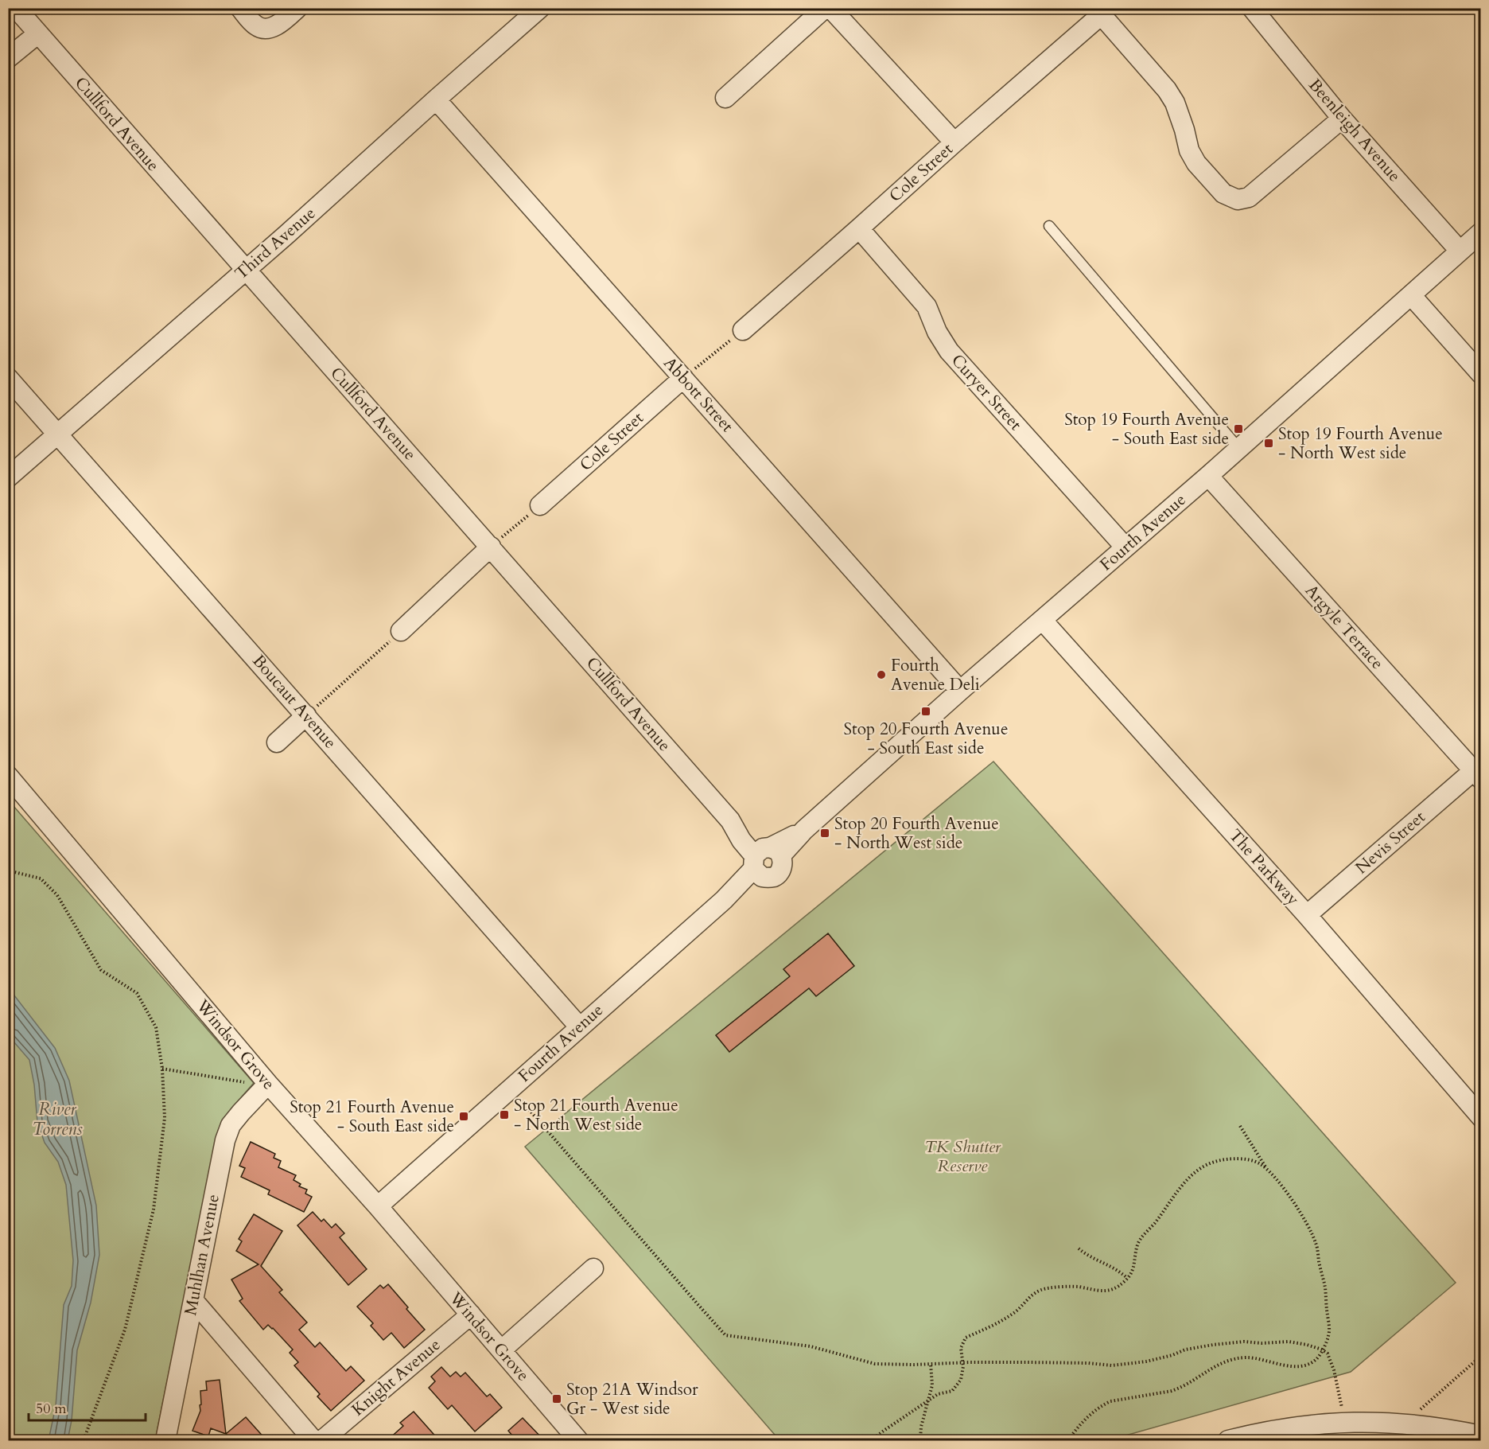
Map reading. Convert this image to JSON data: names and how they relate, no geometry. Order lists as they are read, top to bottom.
{
  "streets": {
    "street": [
      "Cullford Avenue",
      "Beenleigh Avenue",
      "Cole Street",
      "Third Avenue",
      "Curyer Street",
      "Abbott Street",
      "Fourth Avenue",
      "Argyle Terrace",
      "Boucaut Avenue",
      "Nevis Street",
      "The Parkway",
      "Windsor Grove",
      "Muhlhan Avenue",
      "Knight Avenue"
    ]
  },
  "crossings": [
    ["Cullford Avenue", "Third Avenue"],
    ["Cullford Avenue", "Fourth Avenue"],
    ["Beenleigh Avenue", "Fourth Avenue"],
    ["Cole Street", "Curyer Street"],
    ["Cole Street", "Abbott Street"],
    ["Third Avenue", "Abbott Street"],
    ["Third Avenue", "Boucaut Avenue"],
    ["Curyer Street", "Fourth Avenue"],
    ["Abbott Street", "Fourth Avenue"],
    ["Fourth Avenue", "Argyle Terrace"],
    ["Fourth Avenue", "Boucaut Avenue"],
    ["Fourth Avenue", "The Parkway"],
    ["Fourth Avenue", "Windsor Grove"],
    ["Argyle Terrace", "Nevis Street"],
    ["Nevis Street", "The Parkway"],
    ["Windsor Grove", "Muhlhan Avenue"],
    ["Windsor Grove", "Knight Avenue"]
  ],
  "water": ["River Torrens"],
  "parks": ["TK Shutter Reserve"],
  "places": {
    "transit": [
      "Stop 19 Fourth Avenue - South East side",
      "Stop 19 Fourth Avenue - North West side",
      "Stop 20 Fourth Avenue - South East side",
      "Stop 20 Fourth Avenue - North West side",
      "Stop 21 Fourth Avenue - North West side",
      "Stop 21 Fourth Avenue - South East side",
      "Stop 21A Windsor Gr - West side"
    ],
    "other": ["Fourth Avenue Deli"]
  },
  "scale_bar": "50 m"
}
